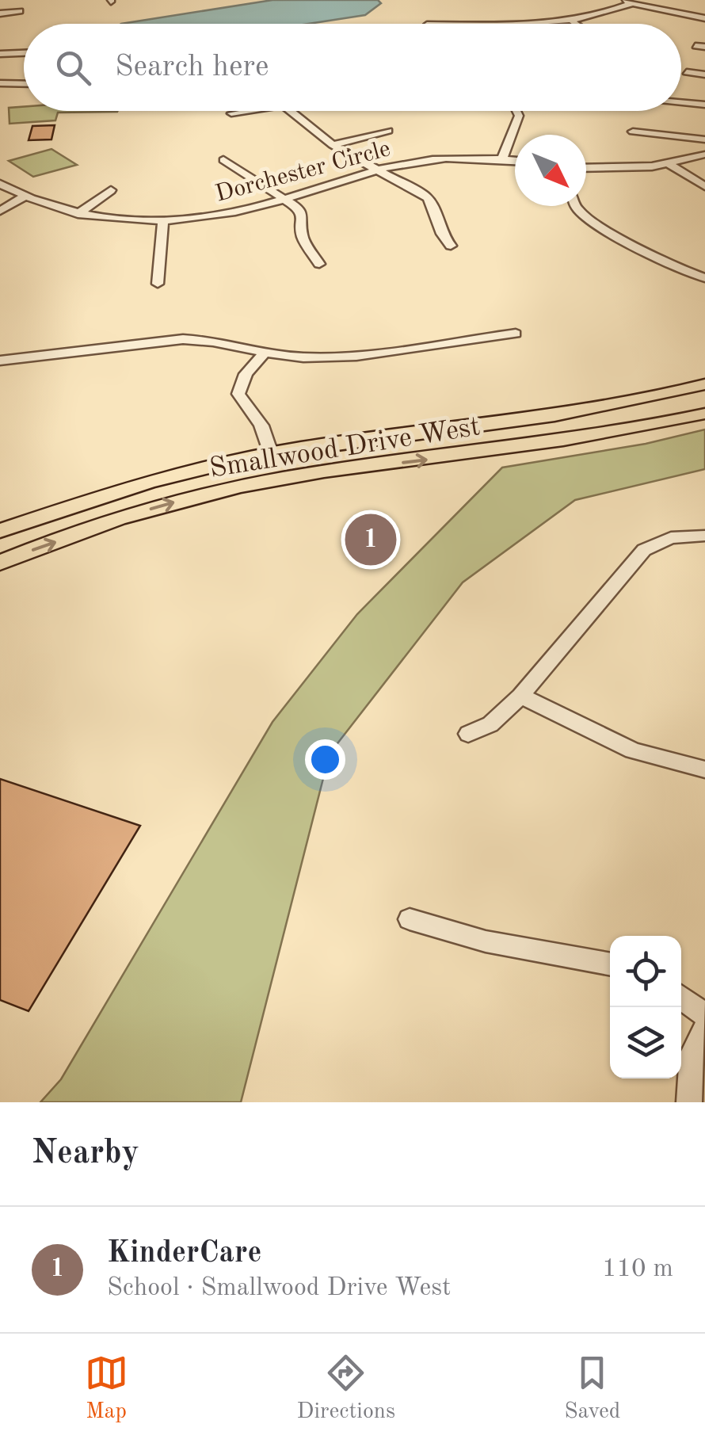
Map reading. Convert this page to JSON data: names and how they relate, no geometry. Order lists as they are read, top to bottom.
{
  "streets": {
    "main road": ["Smallwood Drive West"],
    "street": ["Dorchester Circle"]
  },
  "north": "bottom right",
  "page": {
    "search": "Search here",
    "pins": "1",
    "heading": "Nearby",
    "list": [
      {
        "mark": "1",
        "name": "KinderCare",
        "note": "School · Smallwood Drive West",
        "value": "110 m"
      }
    ],
    "nav": ["Map", "Directions", "Saved"]
  }
}
